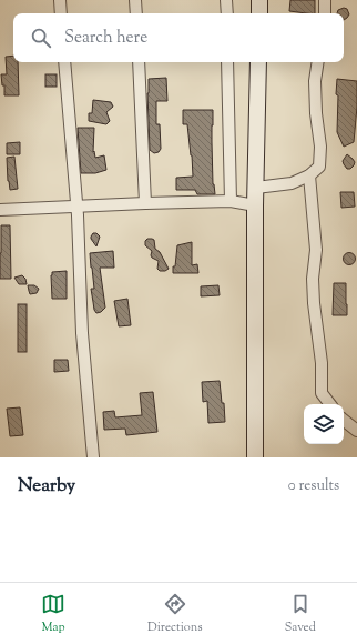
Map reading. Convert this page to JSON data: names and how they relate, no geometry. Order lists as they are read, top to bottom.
{
  "page": {
    "search": "Search here",
    "heading": ["Nearby", "0 results"],
    "nav": ["Map", "Directions", "Saved"]
  }
}
